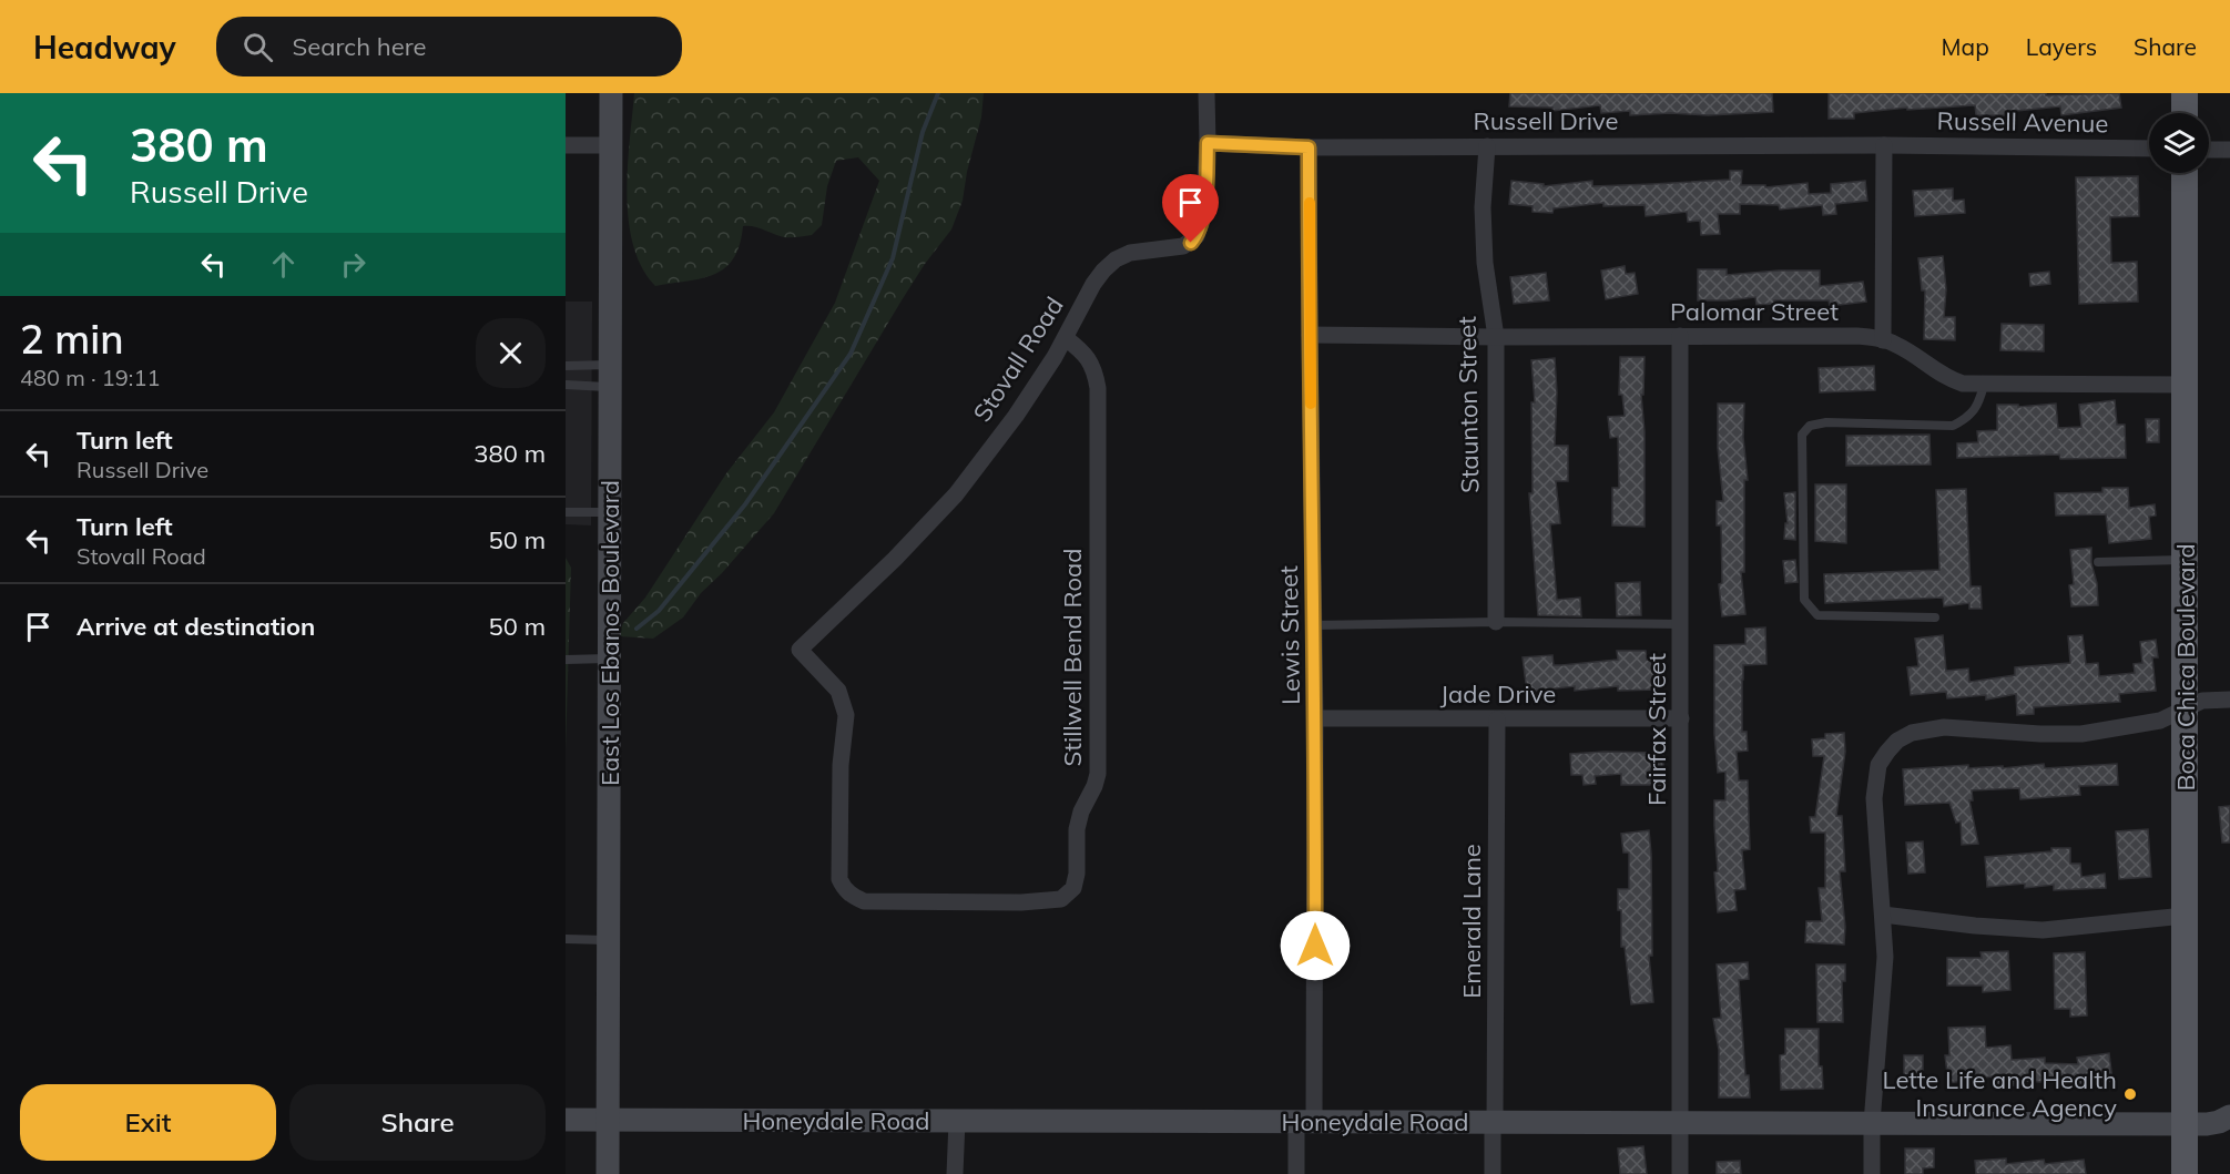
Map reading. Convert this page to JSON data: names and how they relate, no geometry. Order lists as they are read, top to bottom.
{
  "streets": {
    "main road": ["Boca Chica Boulevard"],
    "street": [
      "Russell Drive",
      "Russell Avenue",
      "Palomar Street",
      "Stovall Road",
      "Staunton Street",
      "East Los Ebanos Boulevard",
      "Lewis Street",
      "Stillwell Bend Road",
      "Jade Drive",
      "Fairfax Street",
      "Emerald Lane",
      "Honeydale Road"
    ]
  },
  "crossings": [
    ["Russell Drive", "Russell Avenue"],
    ["Russell Drive", "Stovall Road"],
    ["Russell Drive", "Staunton Street"],
    ["Russell Drive", "Lewis Street"],
    ["Palomar Street", "Staunton Street"],
    ["Palomar Street", "Lewis Street"],
    ["Palomar Street", "Boca Chica Boulevard"],
    ["Palomar Street", "Fairfax Street"],
    ["Stovall Road", "Stillwell Bend Road"],
    ["East Los Ebanos Boulevard", "Honeydale Road"],
    ["Lewis Street", "Jade Drive"],
    ["Lewis Street", "Honeydale Road"],
    ["Boca Chica Boulevard", "Honeydale Road"],
    ["Jade Drive", "Fairfax Street"],
    ["Jade Drive", "Emerald Lane"],
    ["Fairfax Street", "Honeydale Road"],
    ["Emerald Lane", "Honeydale Road"]
  ],
  "places": ["Lette Life and Health Insurance Agency"],
  "page": {
    "header": "Headway",
    "search": "Search here",
    "nav": ["Map", "Layers", "Share"],
    "turn": ["380 m", "Russell Drive"],
    "heading": ["2 min", "480 m · 19:11"],
    "list": [
      {
        "name": "Turn left",
        "note": "Russell Drive",
        "value": "380 m"
      },
      {
        "name": "Turn left",
        "note": "Stovall Road",
        "value": "50 m"
      },
      {
        "name": "Arrive at destination",
        "value": "50 m"
      }
    ],
    "buttons": ["Exit", "Share"]
  }
}
